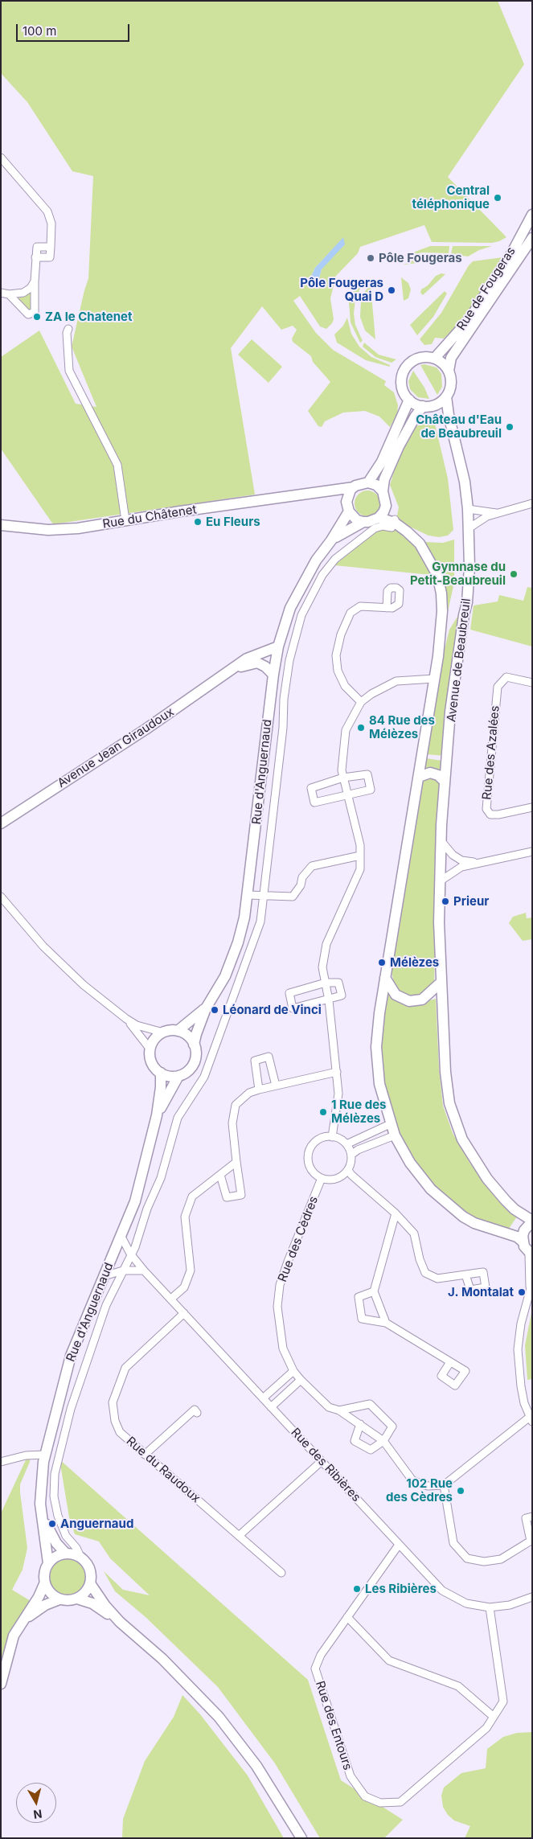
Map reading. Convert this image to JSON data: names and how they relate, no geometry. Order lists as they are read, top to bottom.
{
  "streets": {
    "main road": [
      "Rue de Fougeras",
      "Rue du Châtenet",
      "Avenue de Beaubreuil",
      "Avenue Jean Giraudoux",
      "Rue d'Anguernaud"
    ],
    "street": [
      "Rue des Azalées",
      "Rue des Cèdres",
      "Rue des Ribières",
      "Rue du Raudoux",
      "Rue des Entours"
    ]
  },
  "crossings": [
    ["Rue de Fougeras", "Avenue de Beaubreuil"],
    ["Rue du Châtenet", "Avenue de Beaubreuil"],
    ["Rue du Châtenet", "Rue d'Anguernaud"],
    ["Avenue de Beaubreuil", "Rue d'Anguernaud"],
    ["Avenue Jean Giraudoux", "Rue d'Anguernaud"],
    ["Rue d'Anguernaud", "Rue des Ribières"],
    ["Rue des Ribières", "Rue du Raudoux"],
    ["Rue des Ribières", "Rue des Entours"]
  ],
  "places": [
    "Central téléphonique",
    "Pôle Fougeras",
    "Pôle Fougeras Quai D",
    "ZA le Chatenet",
    "Château d'Eau de Beaubreuil",
    "Eu Fleurs",
    "Gymnase du Petit-Beaubreuil",
    "84 Rue des Mélèzes",
    "Prieur",
    "Mélèzes",
    "Léonard de Vinci",
    "1 Rue des Mélèzes",
    "J. Montalat",
    "102 Rue des Cèdres",
    "Anguernaud",
    "Les Ribières"
  ],
  "scale_bar": "100 m",
  "north": "bottom"
}
